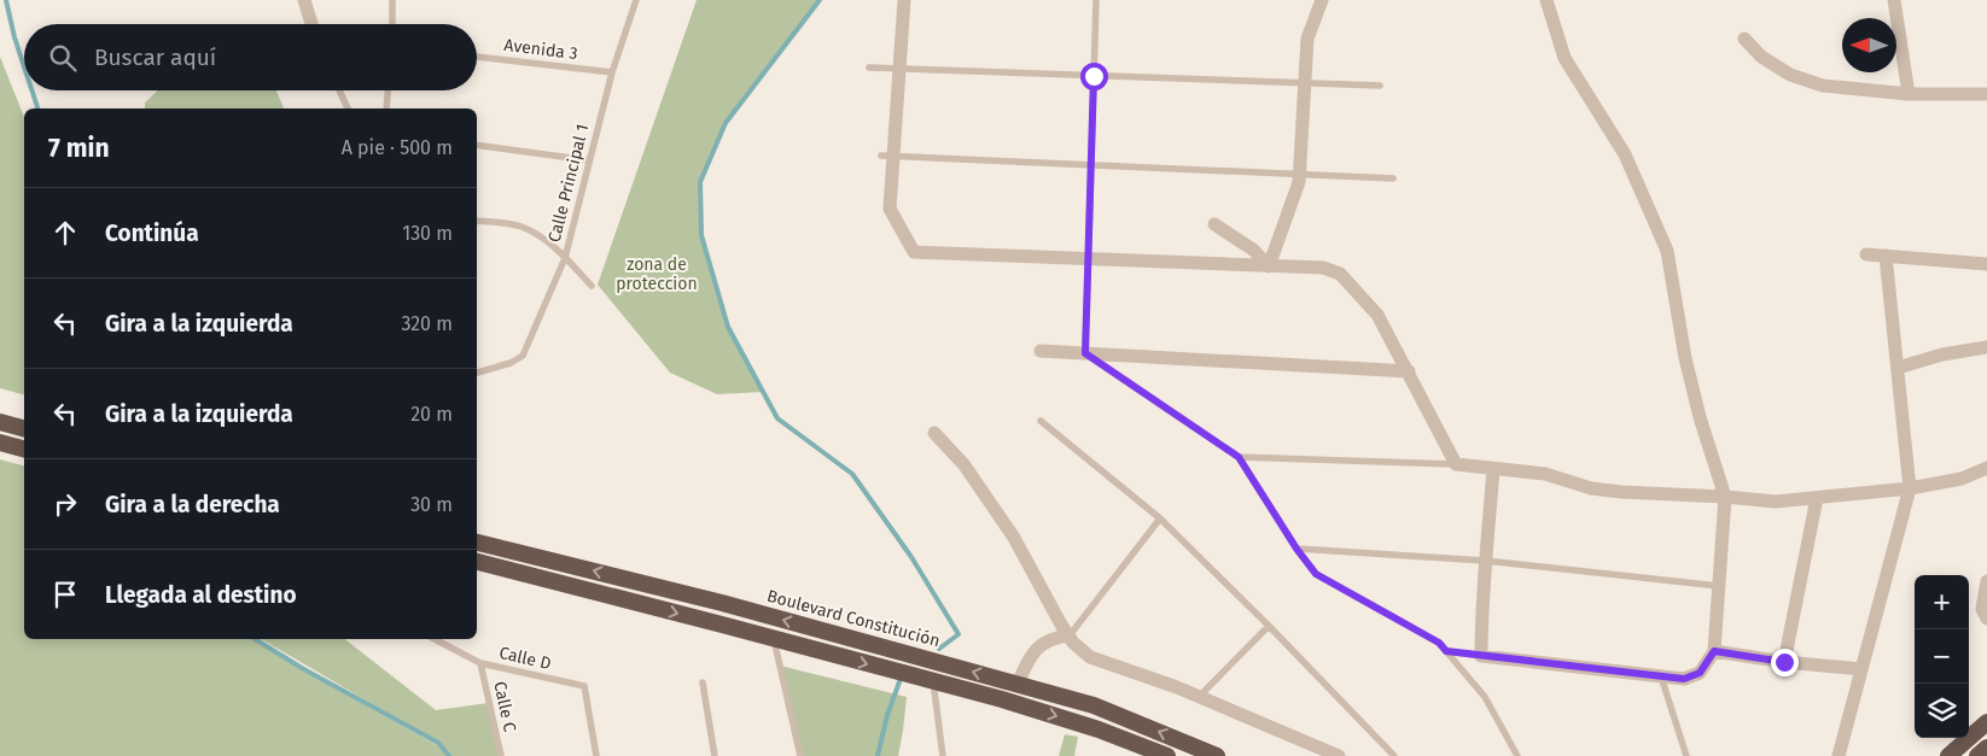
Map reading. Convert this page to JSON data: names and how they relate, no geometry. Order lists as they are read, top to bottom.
{
  "streets": {
    "highway": ["Boulevard Constitución"],
    "lane": [
      "Avenida 3",
      "Calle Principal 1",
      "Calle D",
      "Calle C"
    ]
  },
  "crossings": [
    ["Avenida 3", "Calle Principal 1"],
    ["Calle D", "Calle C"]
  ],
  "parks": ["zona de proteccion"],
  "north": "left",
  "page": {
    "search": "Buscar aquí",
    "heading": ["7 min", "A pie · 500 m"],
    "list": [
      ["Continúa", "130 m"],
      ["Gira a la izquierda", "320 m"],
      ["Gira a la izquierda", "20 m"],
      ["Gira a la derecha", "30 m"],
      "Llegada al destino"
    ],
    "map_buttons": ["+", "−"]
  }
}
